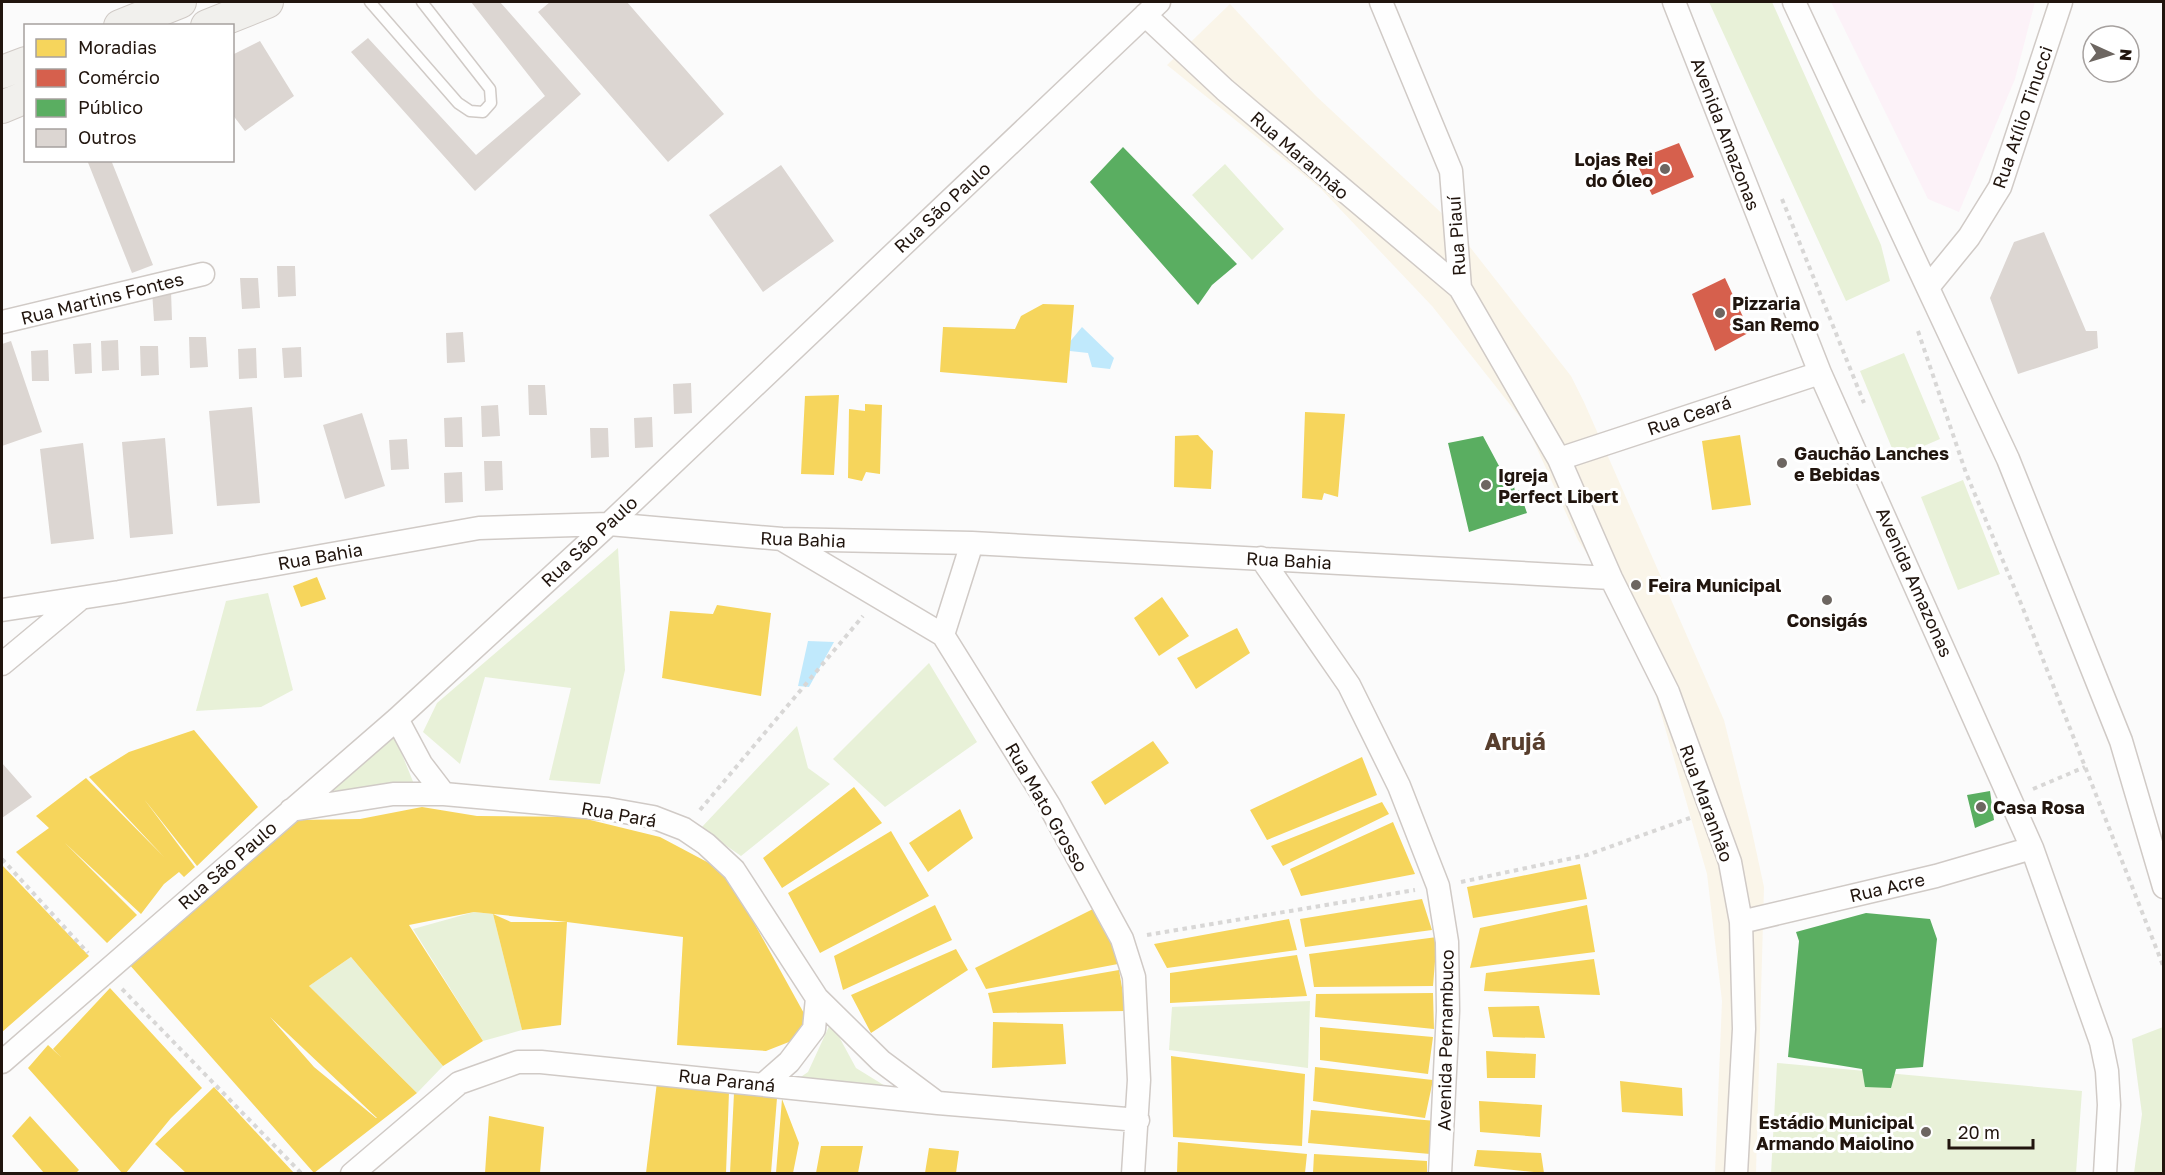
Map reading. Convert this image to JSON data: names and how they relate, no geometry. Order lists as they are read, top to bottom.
{
  "streets": {
    "street": [
      "Rua Atílio Tinucci",
      "Avenida Amazonas",
      "Rua Maranhão",
      "Rua São Paulo",
      "Rua Piauí",
      "Rua Martins Fontes",
      "Rua Ceará",
      "Rua Bahia",
      "Rua Mato Grosso",
      "Rua Pará",
      "Rua Acre",
      "Avenida Pernambuco",
      "Rua Paraná"
    ]
  },
  "crossings": [
    ["Avenida Amazonas", "Rua Ceará"],
    ["Avenida Amazonas", "Rua Acre"],
    ["Rua Maranhão", "Rua São Paulo"],
    ["Rua Maranhão", "Rua Piauí"],
    ["Rua Maranhão", "Rua Ceará"],
    ["Rua Maranhão", "Rua Bahia"],
    ["Rua Maranhão", "Rua Acre"],
    ["Rua São Paulo", "Rua Bahia"],
    ["Rua São Paulo", "Rua Pará"],
    ["Rua Piauí", "Rua Ceará"],
    ["Rua Bahia", "Rua Mato Grosso"],
    ["Rua Bahia", "Avenida Pernambuco"],
    ["Rua Mato Grosso", "Rua Paraná"],
    ["Rua Pará", "Rua Paraná"]
  ],
  "districts": ["Arujá"],
  "places": [
    "Lojas Rei do Óleo",
    "Pizzaria San Remo",
    "Gauchão Lanches e Bebidas",
    "Igreja Perfect Libert",
    "Feira Municipal",
    "Consigás",
    "Casa Rosa",
    "Estádio Municipal Armando Maiolino"
  ],
  "legend": [
    "Moradias",
    "Comércio",
    "Público",
    "Outros"
  ],
  "scale_bar": "20 m",
  "north": "right"
}
